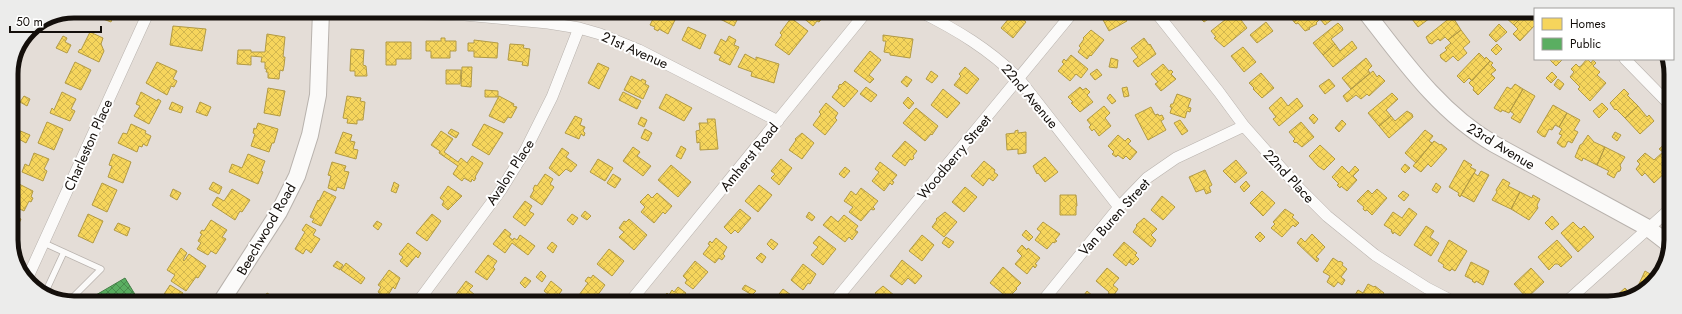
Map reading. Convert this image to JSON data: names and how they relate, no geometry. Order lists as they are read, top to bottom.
{
  "streets": {
    "street": [
      "21st Avenue",
      "22nd Avenue",
      "Charleston Place",
      "23rd Avenue",
      "Amherst Road",
      "Woodberry Street",
      "Avalon Place",
      "22nd Place",
      "Van Buren Street",
      "Beechwood Road"
    ]
  },
  "crossings": [
    ["21st Avenue", "Amherst Road"],
    ["21st Avenue", "Avalon Place"],
    ["22nd Avenue", "Woodberry Street"],
    ["22nd Avenue", "Van Buren Street"],
    ["22nd Place", "Van Buren Street"]
  ],
  "legend": ["Homes", "Public"],
  "scale_bar": "50 m"
}
